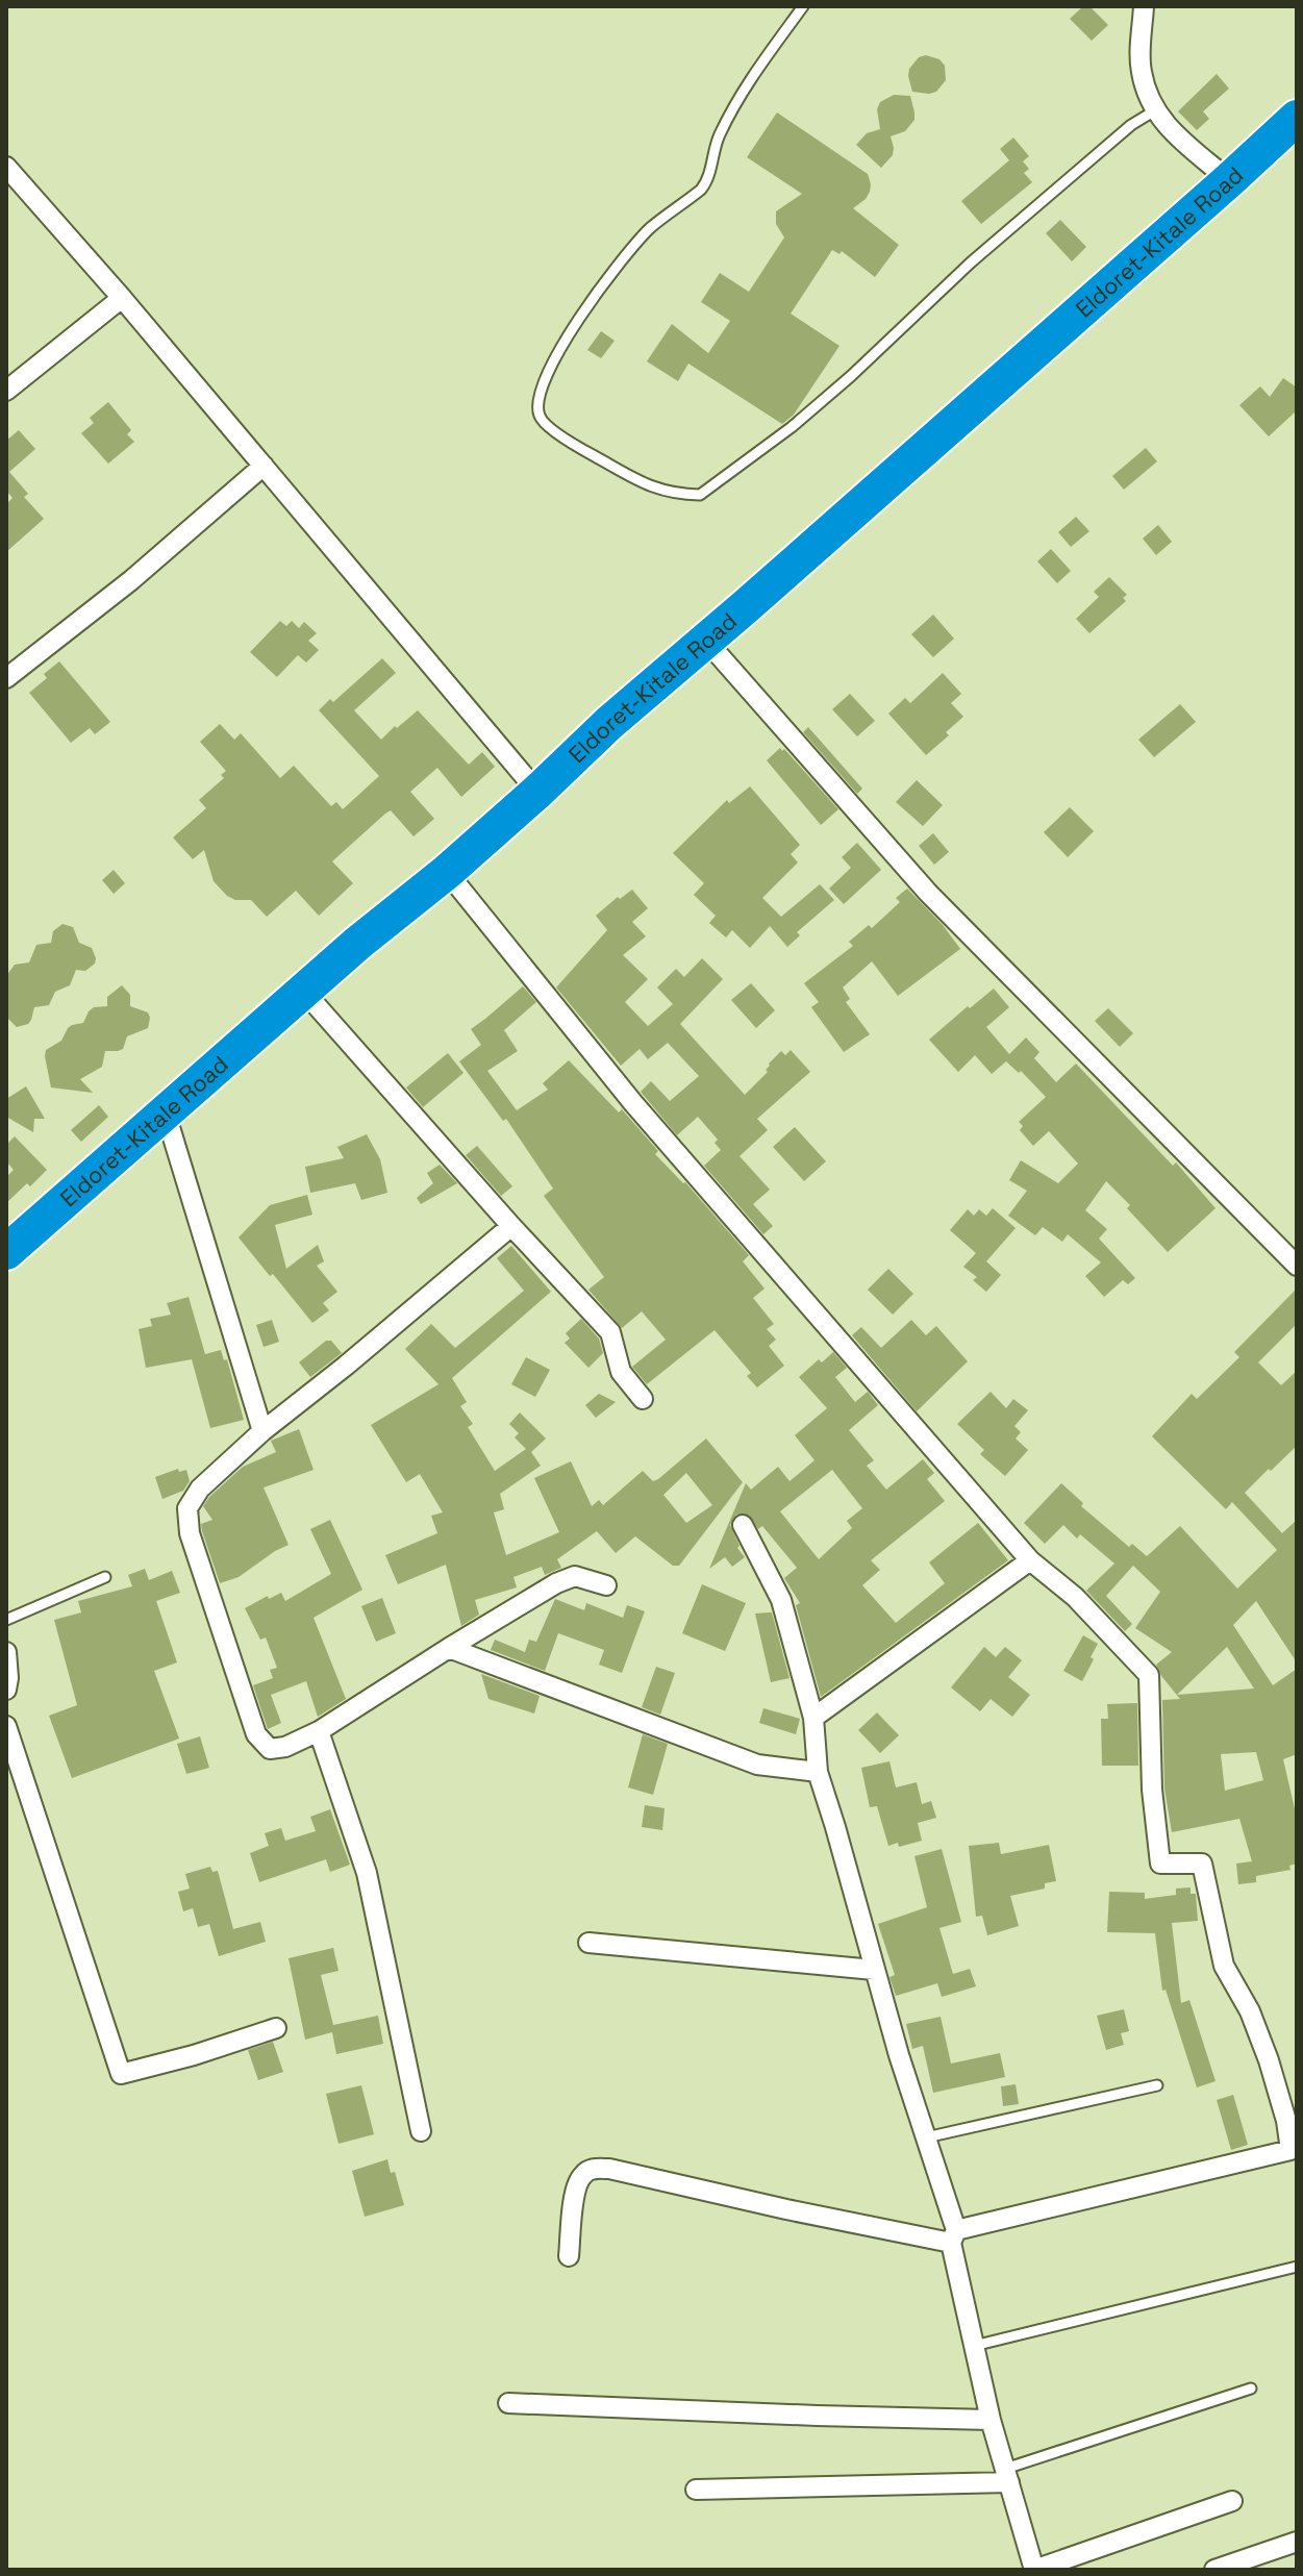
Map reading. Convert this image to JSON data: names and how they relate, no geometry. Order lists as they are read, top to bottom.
{
  "streets": {
    "highway": ["Eldoret-Kitale Road"]
  }
}
